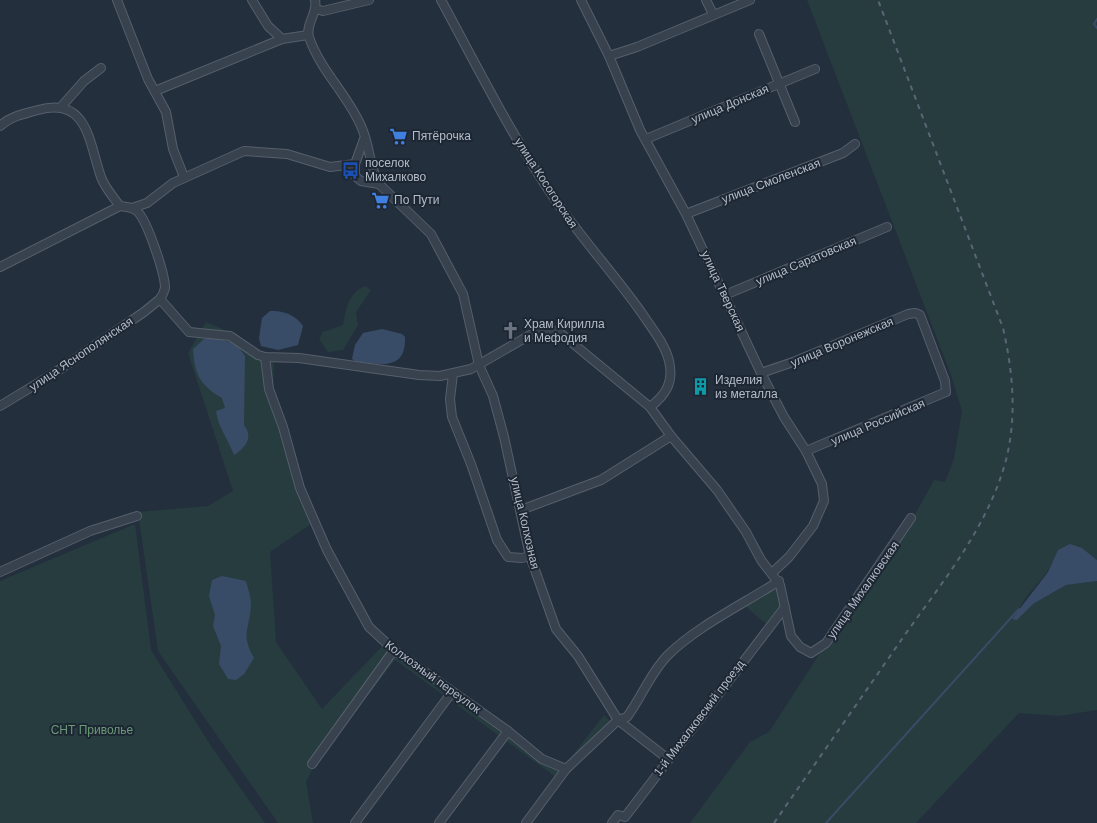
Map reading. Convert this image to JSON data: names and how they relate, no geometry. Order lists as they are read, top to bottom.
{
  "streets": {
    "street": [
      "улица Донская",
      "улица Смоленская",
      "улица Косогорская",
      "улица Саратовская",
      "улица Тверская",
      "улица Воронежская",
      "улица Яснополянская",
      "улица Российская",
      "улица Колхозная",
      "улица Михалковская",
      "Колхозный переулок",
      "1-й Михалковский проезд"
    ]
  },
  "crossings": [
    ["улица Донская", "улица Тверская"],
    ["улица Смоленская", "улица Тверская"],
    ["улица Саратовская", "улица Тверская"],
    ["улица Тверская", "улица Воронежская"],
    ["улица Тверская", "улица Российская"],
    ["улица Тверская", "улица Михалковская"],
    ["улица Воронежская", "улица Российская"],
    ["улица Колхозная", "1-й Михалковский проезд"],
    ["улица Михалковская", "1-й Михалковский проезд"]
  ],
  "parks": ["СНТ Приволье"],
  "places": {
    "supermarket": ["Пятёрочка", "По Пути"],
    "bus stop": ["поселок Михалково"],
    "church": ["Храм Кирилла и Мефодия"],
    "building": ["Изделия из металла"]
  }
}
